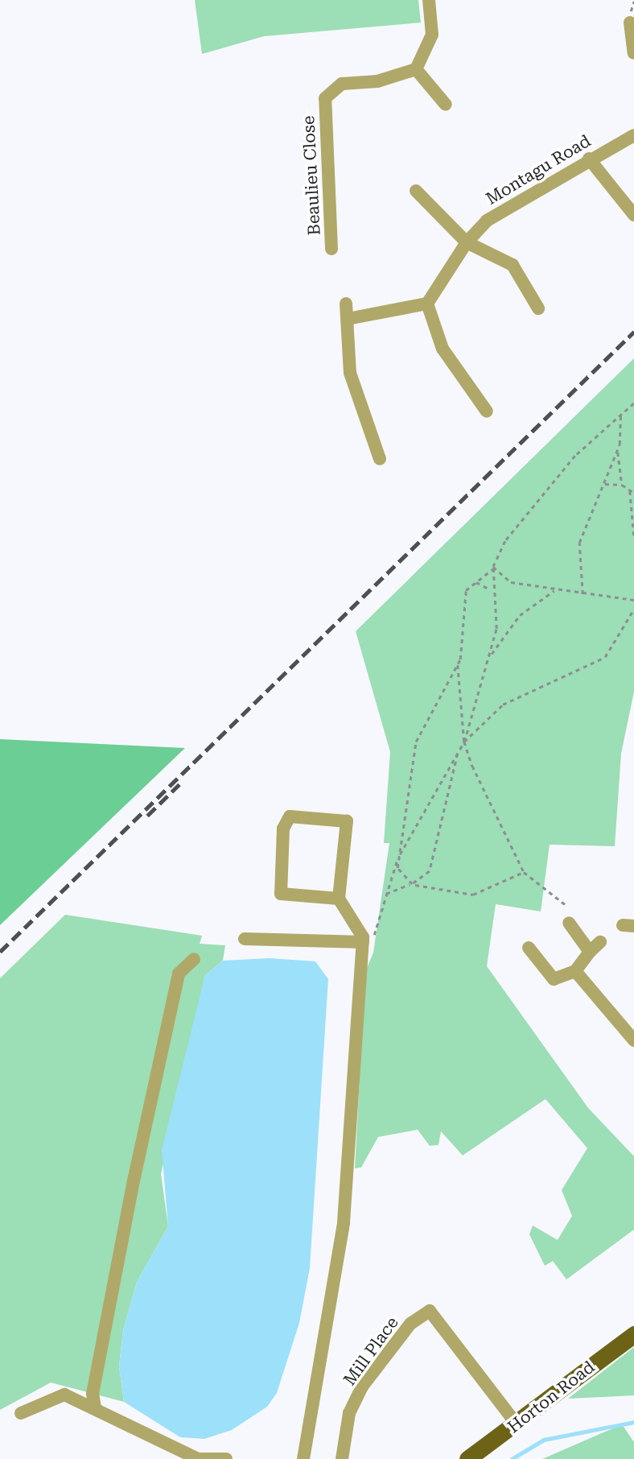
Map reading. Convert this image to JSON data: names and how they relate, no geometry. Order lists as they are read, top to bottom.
{
  "streets": {
    "main road": ["Horton Road"],
    "street": ["Montagu Road", "Beaulieu Close", "Mill Place"]
  },
  "crossings": [
    ["Mill Place", "Horton Road"]
  ]
}
